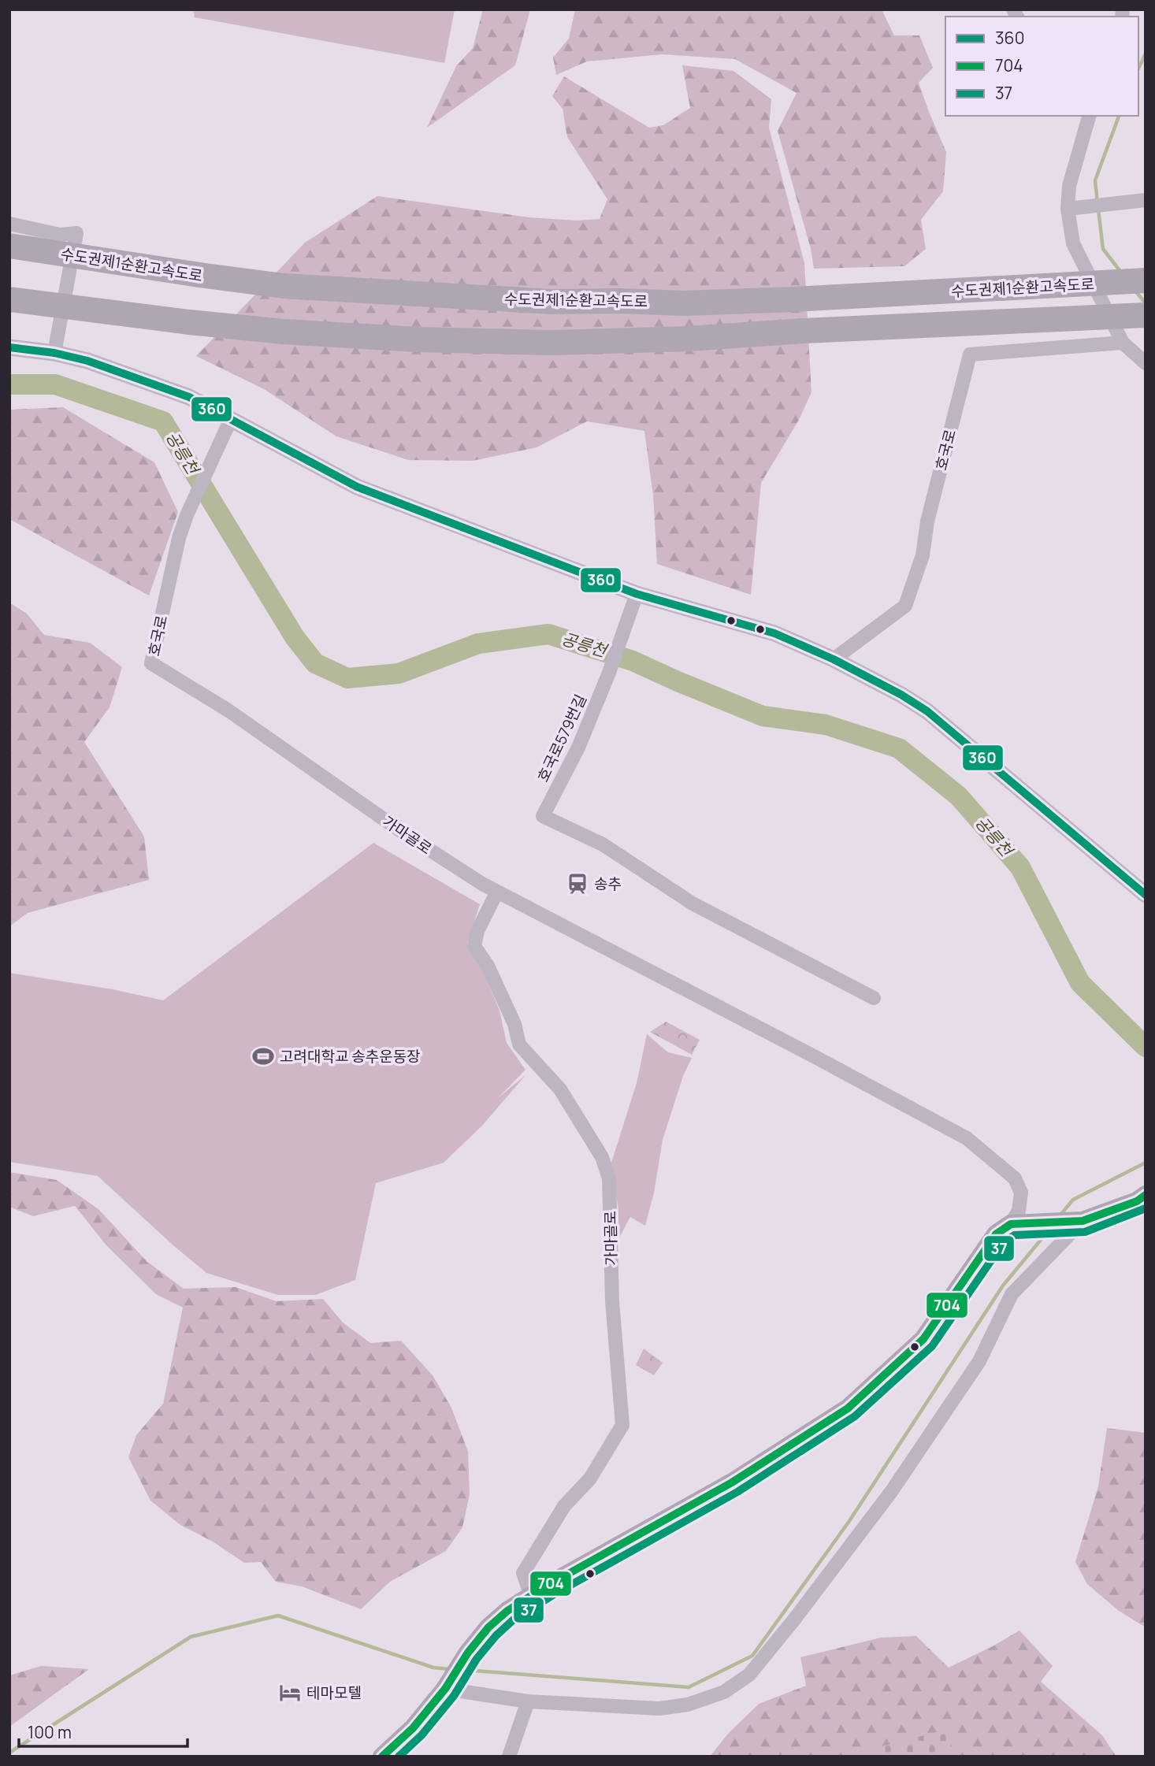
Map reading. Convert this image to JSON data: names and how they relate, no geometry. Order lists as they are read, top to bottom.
{
  "streets": {
    "highway": ["수도권제1순환고속도로"],
    "main road": ["가마골로"],
    "street": ["호국로", "호국로579번길"]
  },
  "crossings": [
    ["호국로", "가마골로"]
  ],
  "water": ["공릉천"],
  "places": {
    "station": ["송추"],
    "sports": ["고려대학교 송추운동장"],
    "hotel": ["테마모텔"]
  },
  "lines": ["transit line 360", "transit line 704", "transit line 37"],
  "legend": ["360", "704", "37"],
  "scale_bar": "100 m"
}
